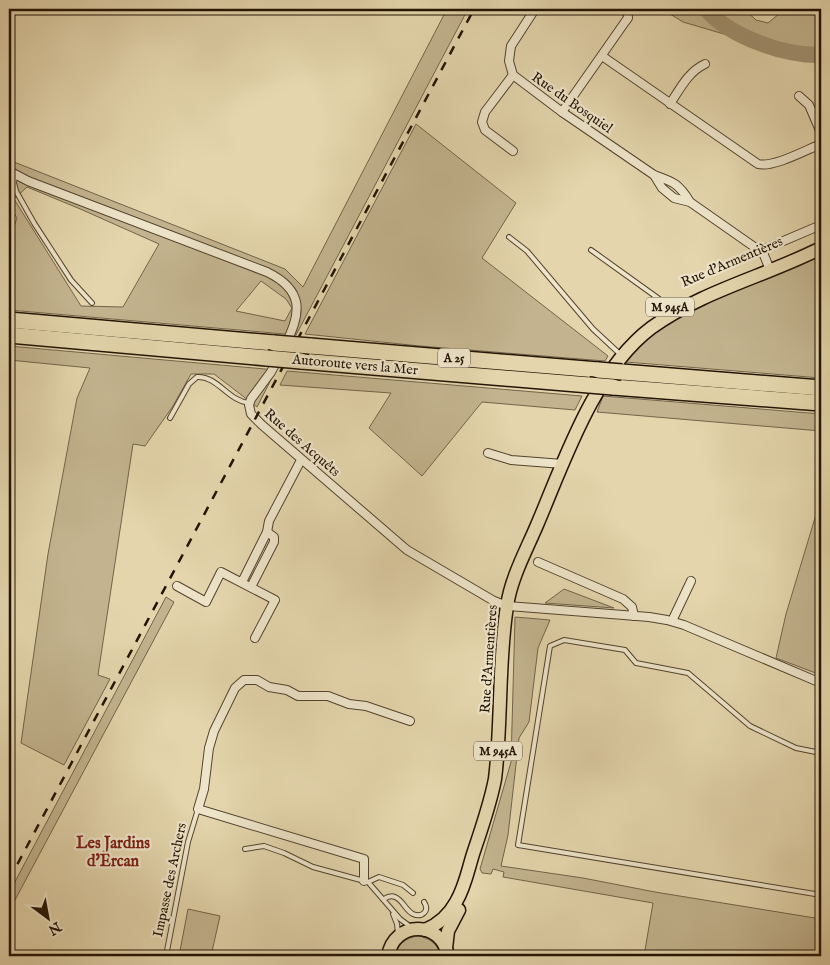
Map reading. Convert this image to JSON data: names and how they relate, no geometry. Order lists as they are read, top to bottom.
{
  "streets": {
    "highway": ["A 25", "Autoroute vers la Mer"],
    "main road": ["Rue d'Armentières", "M 945A"],
    "street": ["Rue du Bosquiel", "Rue des Acquêts"],
    "lane": ["Impasse des Archers"]
  },
  "crossings": [
    ["Rue du Bosquiel", "Rue d'Armentières"],
    ["Rue d'Armentières", "Rue des Acquêts"]
  ],
  "districts": ["Les Jardins d'Ercan"],
  "north": "bottom right"
}
